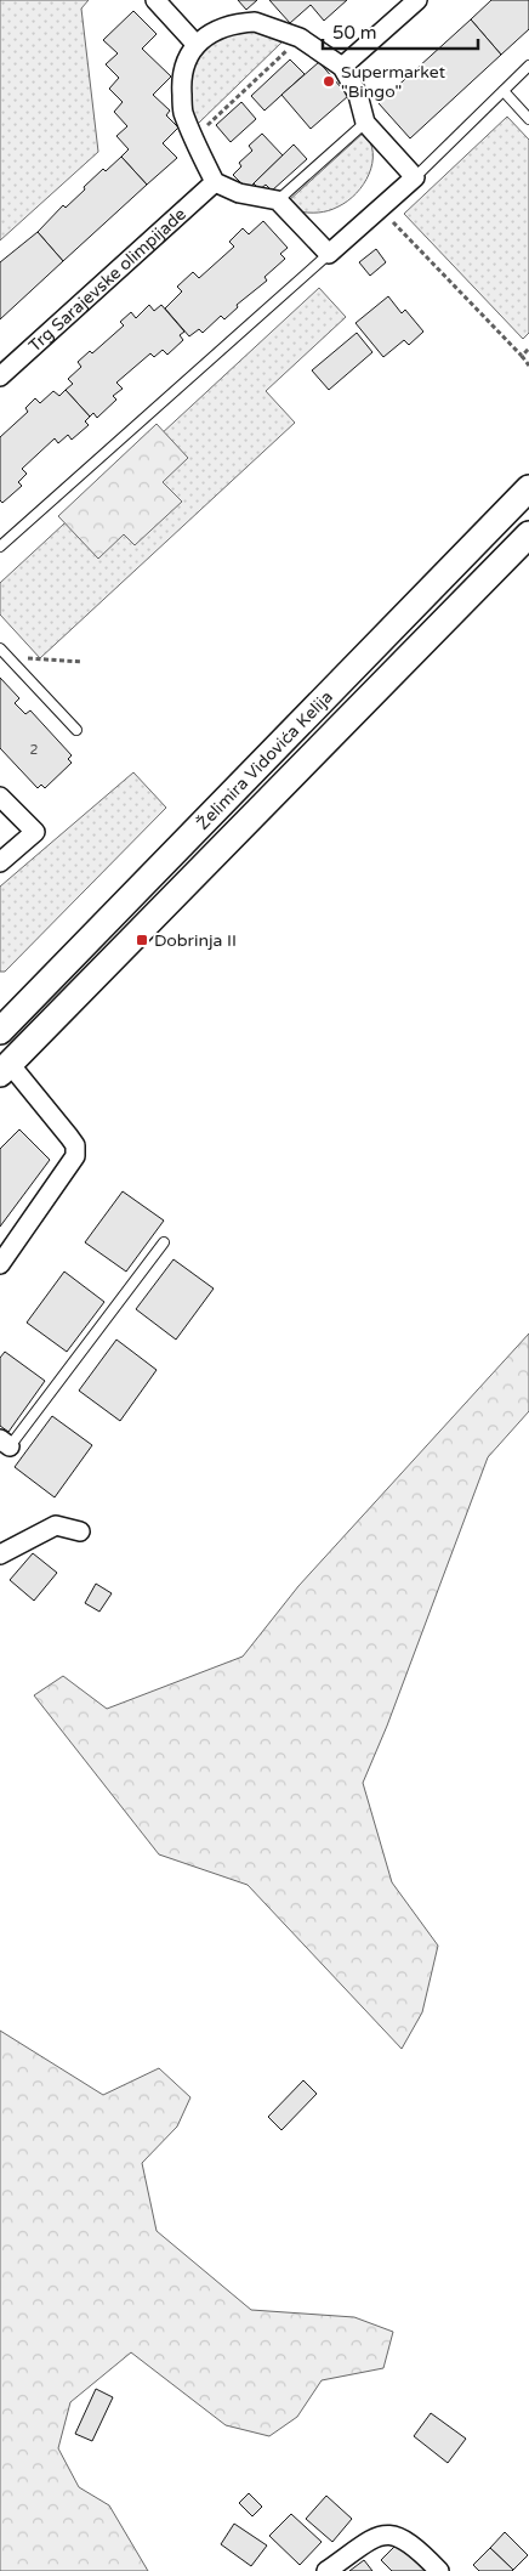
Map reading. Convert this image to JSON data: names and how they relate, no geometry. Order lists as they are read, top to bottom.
{
  "streets": {
    "main road": ["Želimira Vidovića Kelija"],
    "street": ["Trg Sarajevske olimpijade"]
  },
  "places": {
    "other": ["Supermarket \"Bingo\""],
    "transit": ["Dobrinja II"]
  },
  "house_numbers": ["2"],
  "scale_bar": "50 m"
}
